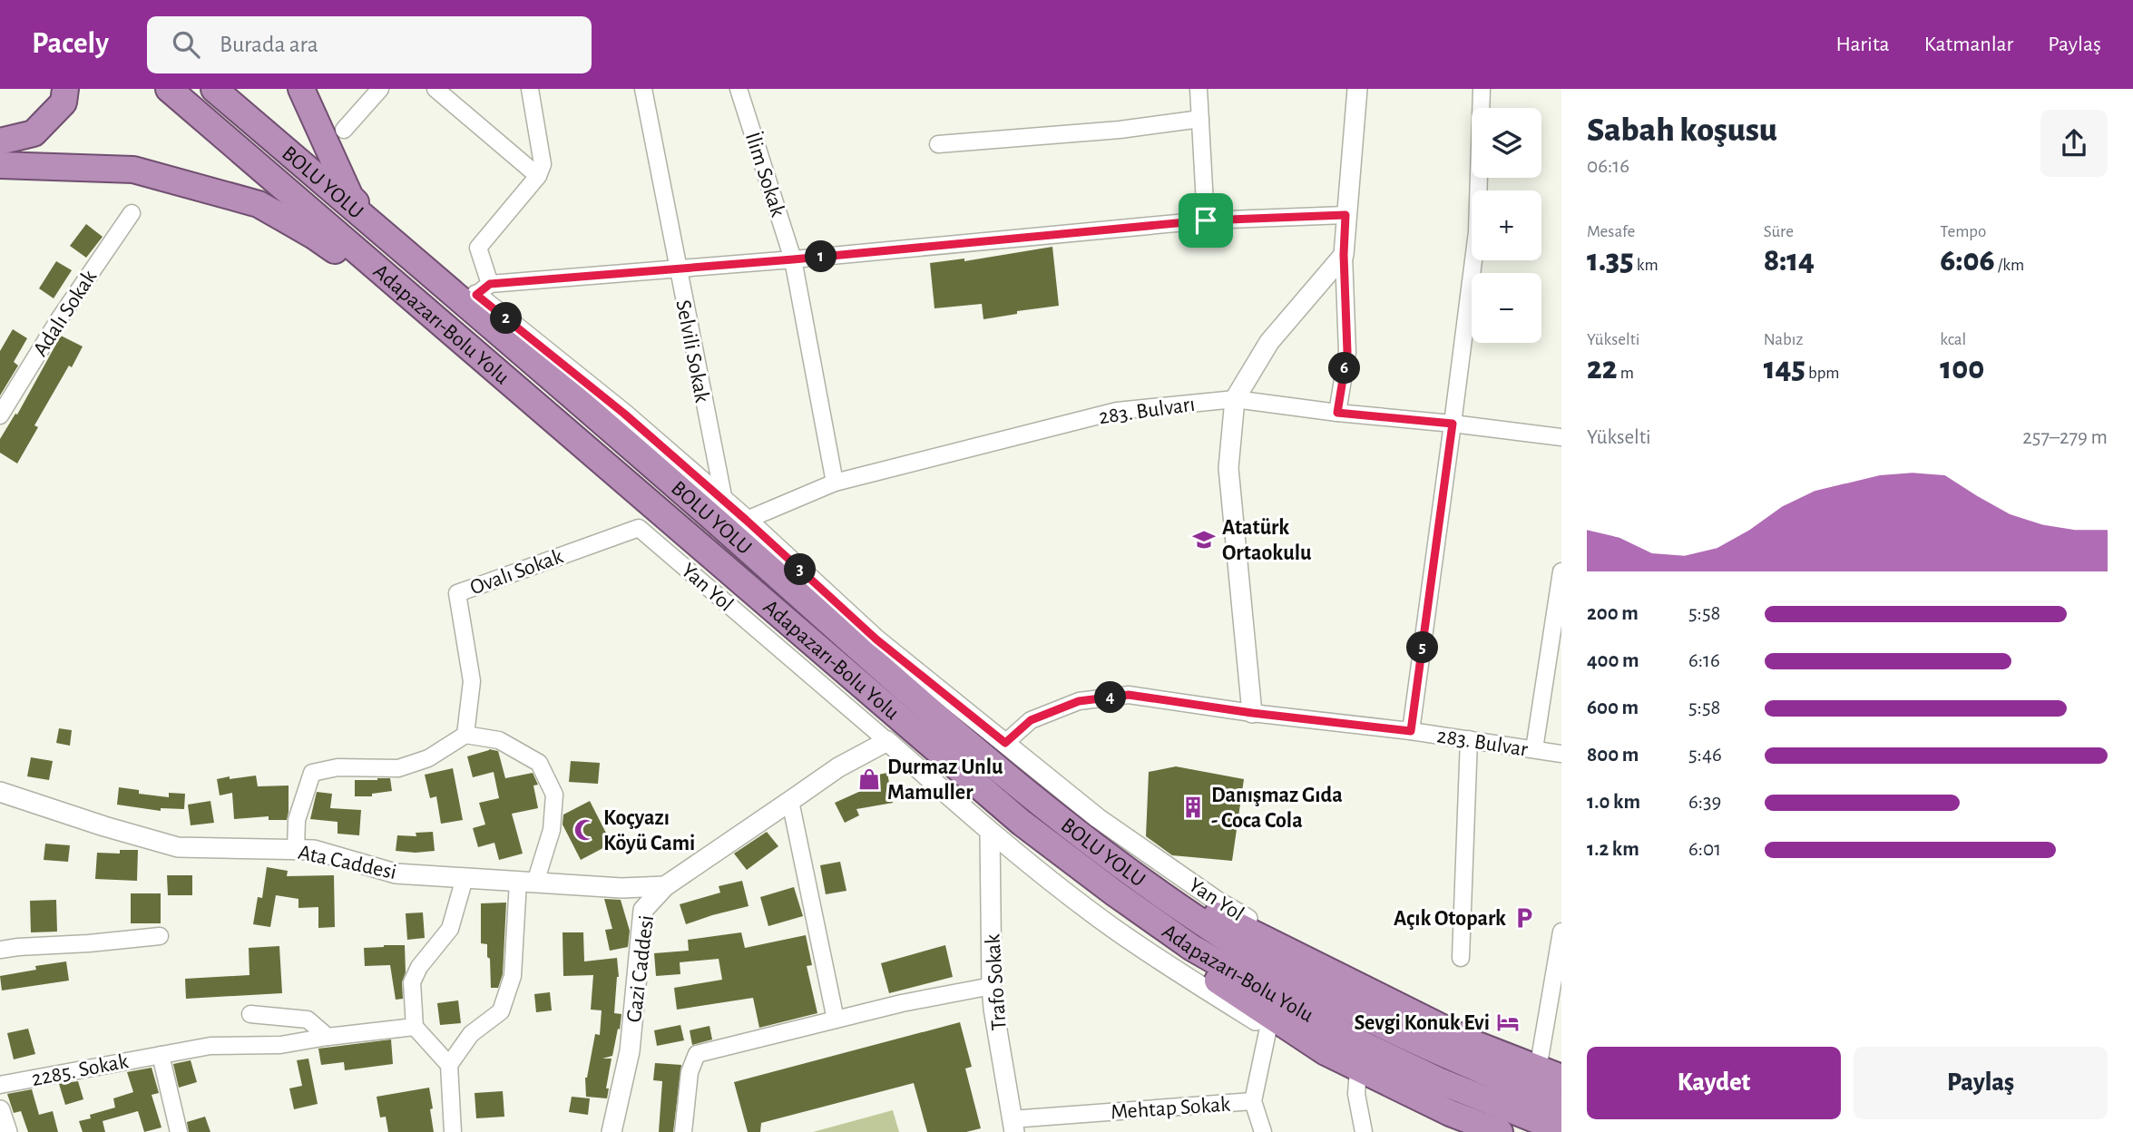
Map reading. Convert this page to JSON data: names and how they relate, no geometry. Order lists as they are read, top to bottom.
{
  "streets": {
    "highway": ["BOLU YOLU", "Adapazarı-Bolu Yolu"],
    "street": [
      "İlim Sokak",
      "Adalı Sokak",
      "Selvili Sokak",
      "283. Bulvarı",
      "Ovalı Sokak",
      "Yan Yol",
      "283. Bulvar",
      "Ata Caddesi",
      "Gazi Caddesi",
      "Trafo Sokak",
      "2285. Sokak",
      "Mehtap Sokak"
    ]
  },
  "crossings": [
    ["İlim Sokak", "283. Bulvarı"],
    ["Selvili Sokak", "Yan Yol"],
    ["283. Bulvarı", "Yan Yol"],
    ["Ovalı Sokak", "Yan Yol"],
    ["Yan Yol", "283. Bulvar"],
    ["Yan Yol", "Gazi Caddesi"],
    ["Yan Yol", "Trafo Sokak"],
    ["Ata Caddesi", "Gazi Caddesi"],
    ["Trafo Sokak", "Mehtap Sokak"]
  ],
  "places": {
    "school or university": ["Atatürk Ortaokulu"],
    "shop": ["Durmaz Unlu Mamuller"],
    "building": ["Danışmaz Gıda - Coca Cola"],
    "mosque": ["Koçyazı Köyü Cami"],
    "parking": ["Açık Otopark"],
    "hotel": ["Sevgi Konuk Evi"]
  },
  "page": {
    "header": "Pacely",
    "search": "Burada ara",
    "nav": ["Harita", "Katmanlar", "Paylaş"],
    "heading": ["Sabah koşusu", "06:16"],
    "map_buttons": ["+", "−"],
    "stats": [
      ["Mesafe", "1.35 km"],
      ["Süre", "8:14"],
      ["Tempo", "6:06 /km"],
      ["Yükselti", "22 m"],
      ["Nabız", "145 bpm"],
      ["kcal", "100"]
    ],
    "pins": [
      "1",
      "2",
      "6",
      "3",
      "5",
      "4"
    ],
    "chart": ["Yükselti", "257–279 m"],
    "list": [
      {
        "name": "200 m",
        "note": "5:58"
      },
      {
        "name": "400 m",
        "note": "6:16"
      },
      {
        "name": "600 m",
        "note": "5:58"
      },
      {
        "name": "800 m",
        "note": "5:46"
      },
      {
        "name": "1.0 km",
        "note": "6:39"
      },
      {
        "name": "1.2 km",
        "note": "6:01"
      }
    ],
    "buttons": ["Kaydet", "Paylaş"]
  }
}
